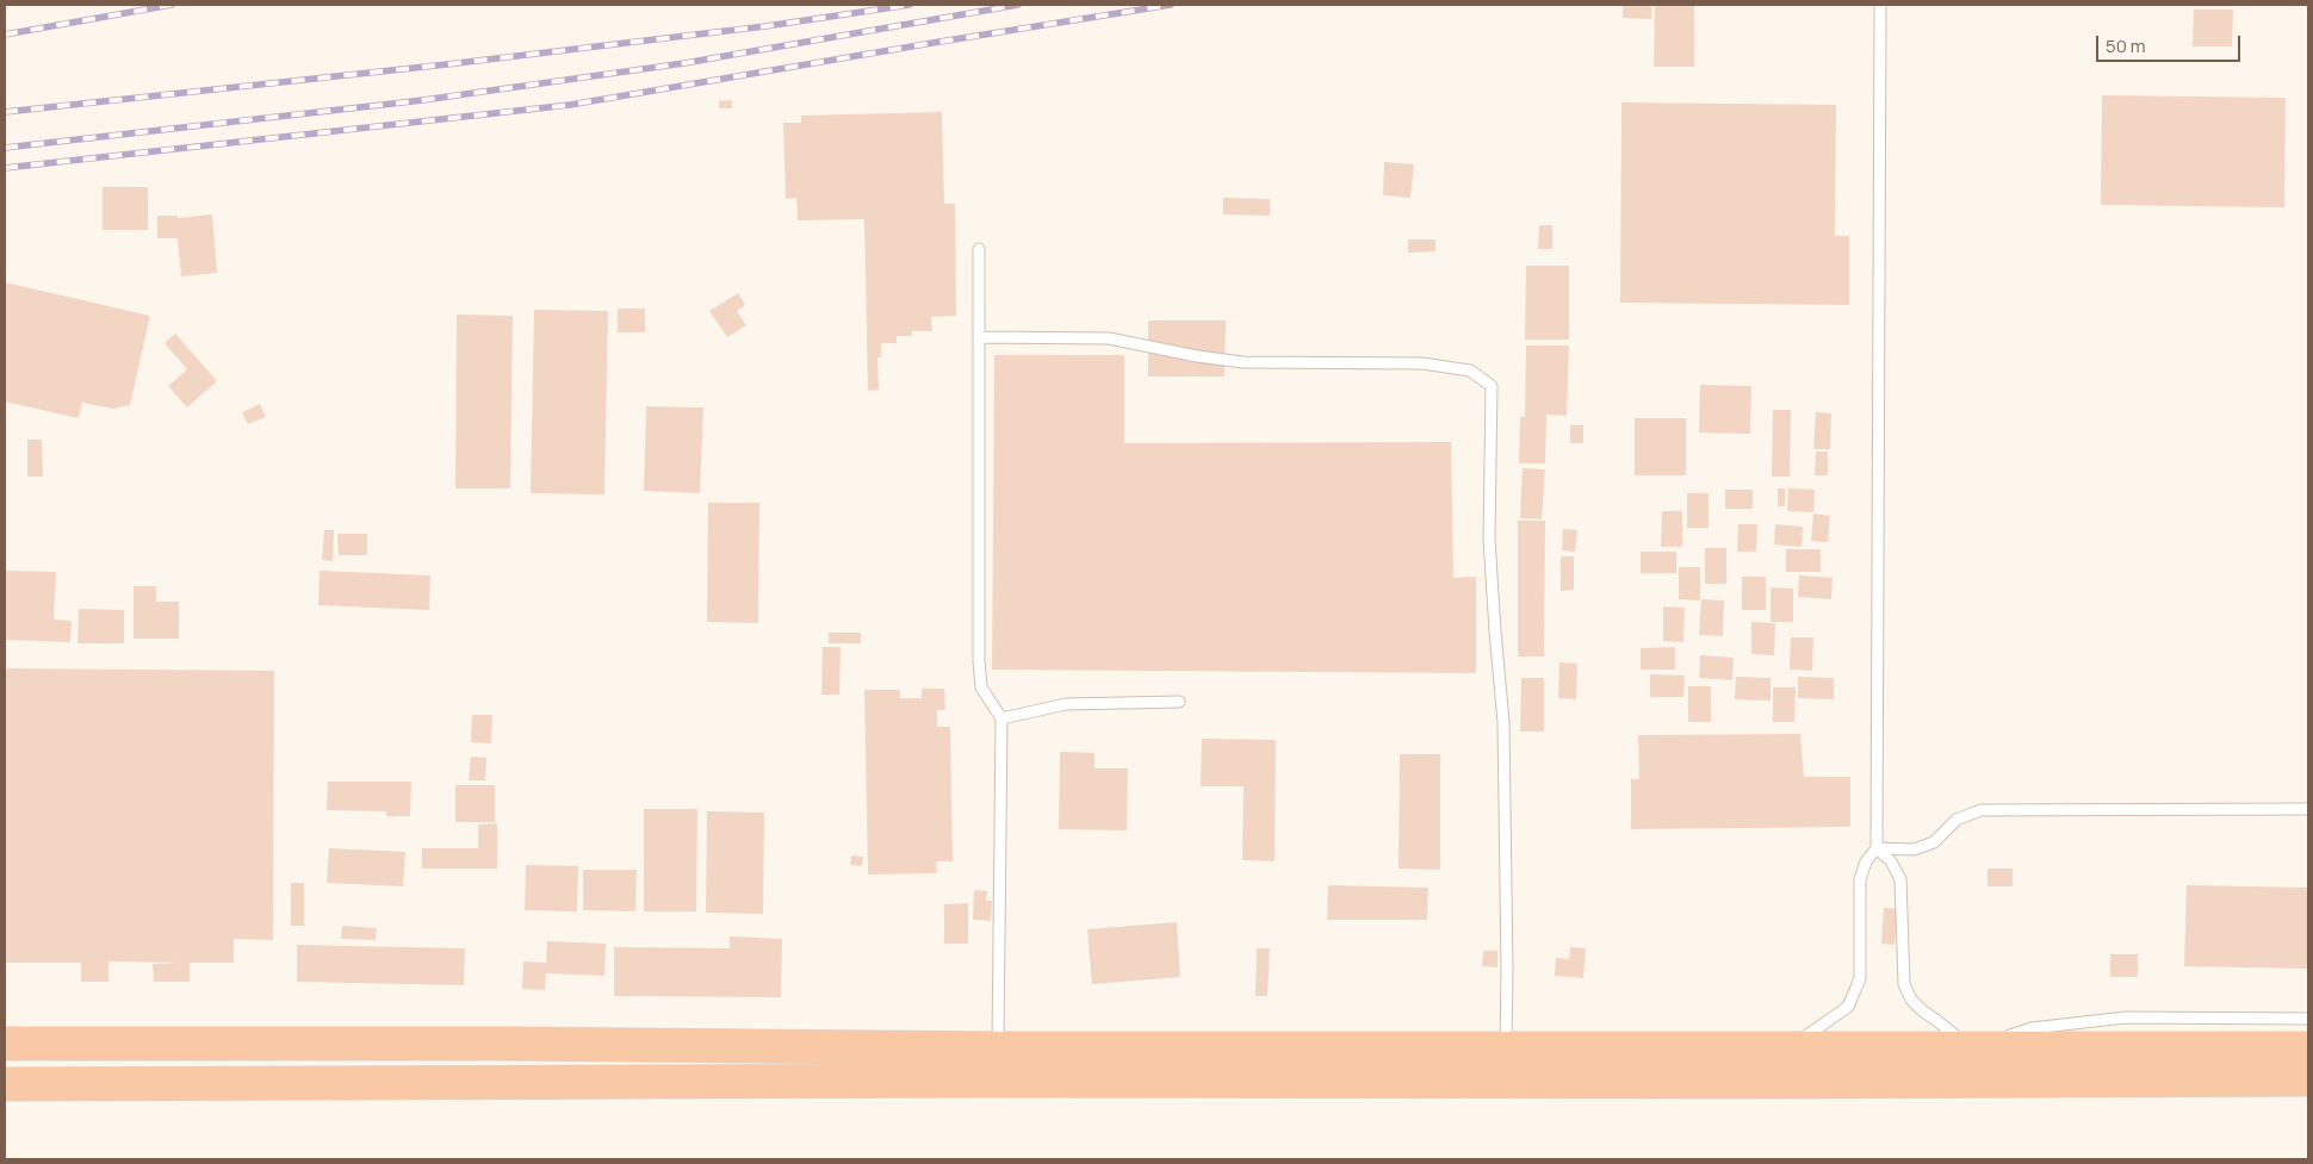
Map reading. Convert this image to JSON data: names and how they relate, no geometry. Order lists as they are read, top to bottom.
{
  "scale_bar": "50 m"
}
